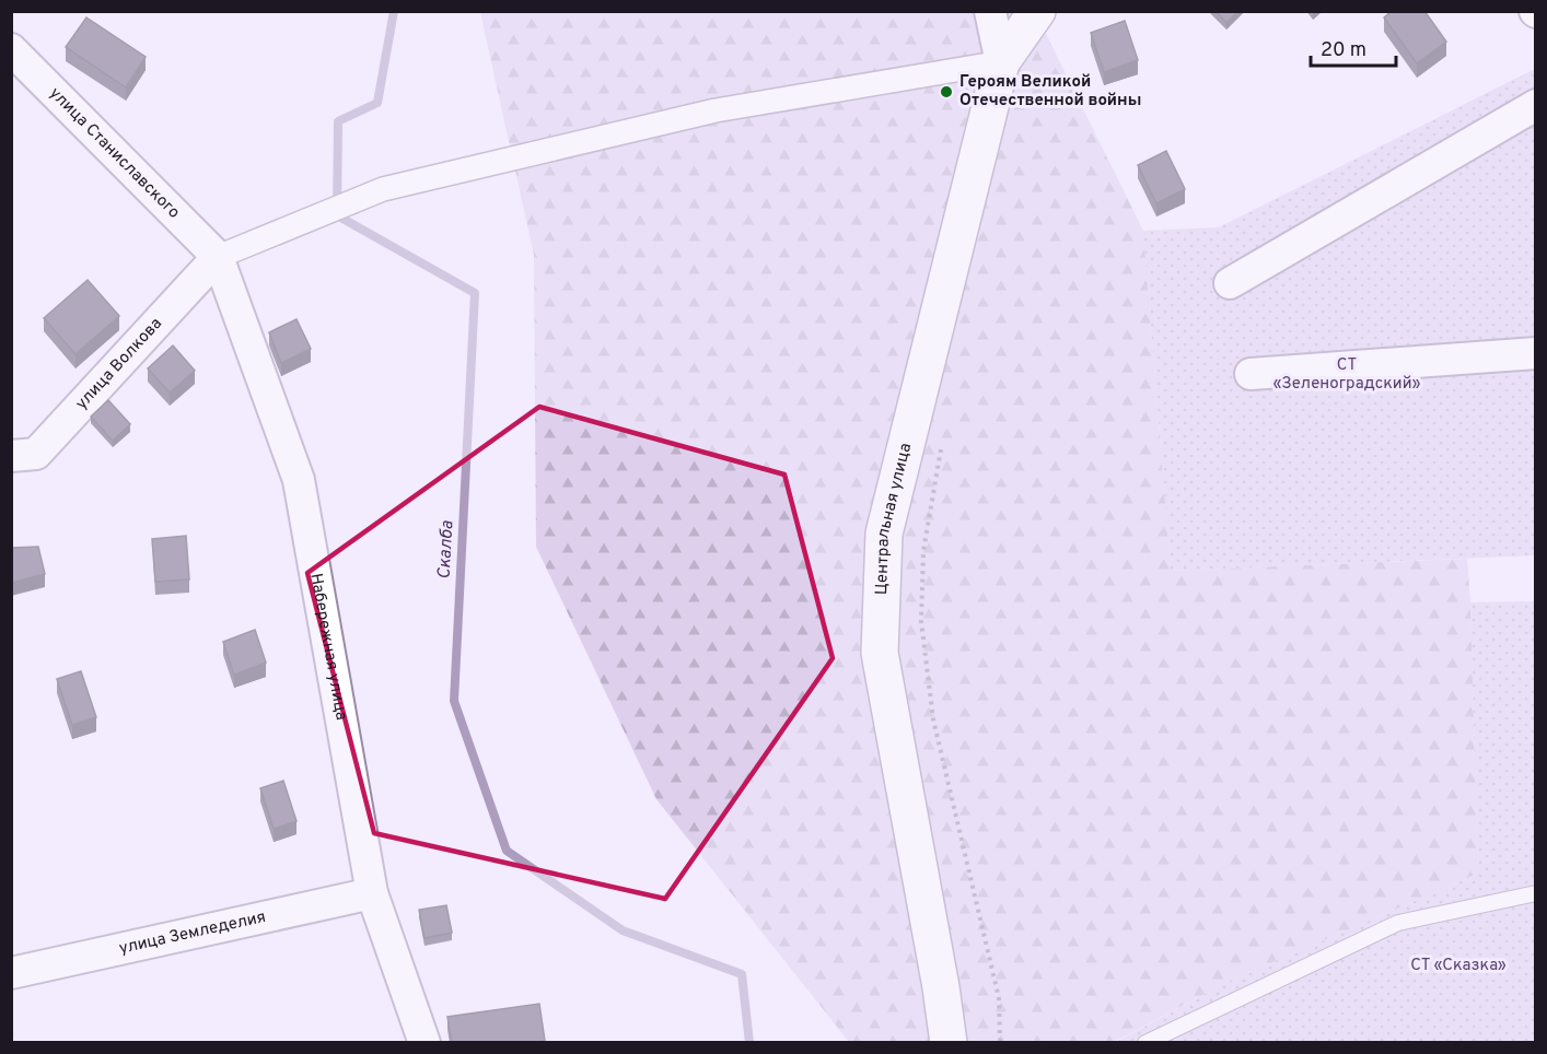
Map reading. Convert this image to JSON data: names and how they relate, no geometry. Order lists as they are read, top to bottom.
{
  "streets": {
    "street": [
      "улица Станиславского",
      "улица Волкова",
      "Центральная улица",
      "Набережная улица",
      "улица Земледелия"
    ]
  },
  "crossings": [
    ["улица Станиславского", "улица Волкова"],
    ["улица Станиславского", "Набережная улица"],
    ["улица Волкова", "Набережная улица"],
    ["Набережная улица", "улица Земледелия"]
  ],
  "water": ["Скалба"],
  "parks": ["СТ «Зеленоградский»", "СТ «Сказка»"],
  "places": ["Героям Великой Отечественной войны"],
  "scale_bar": "20 m"
}
